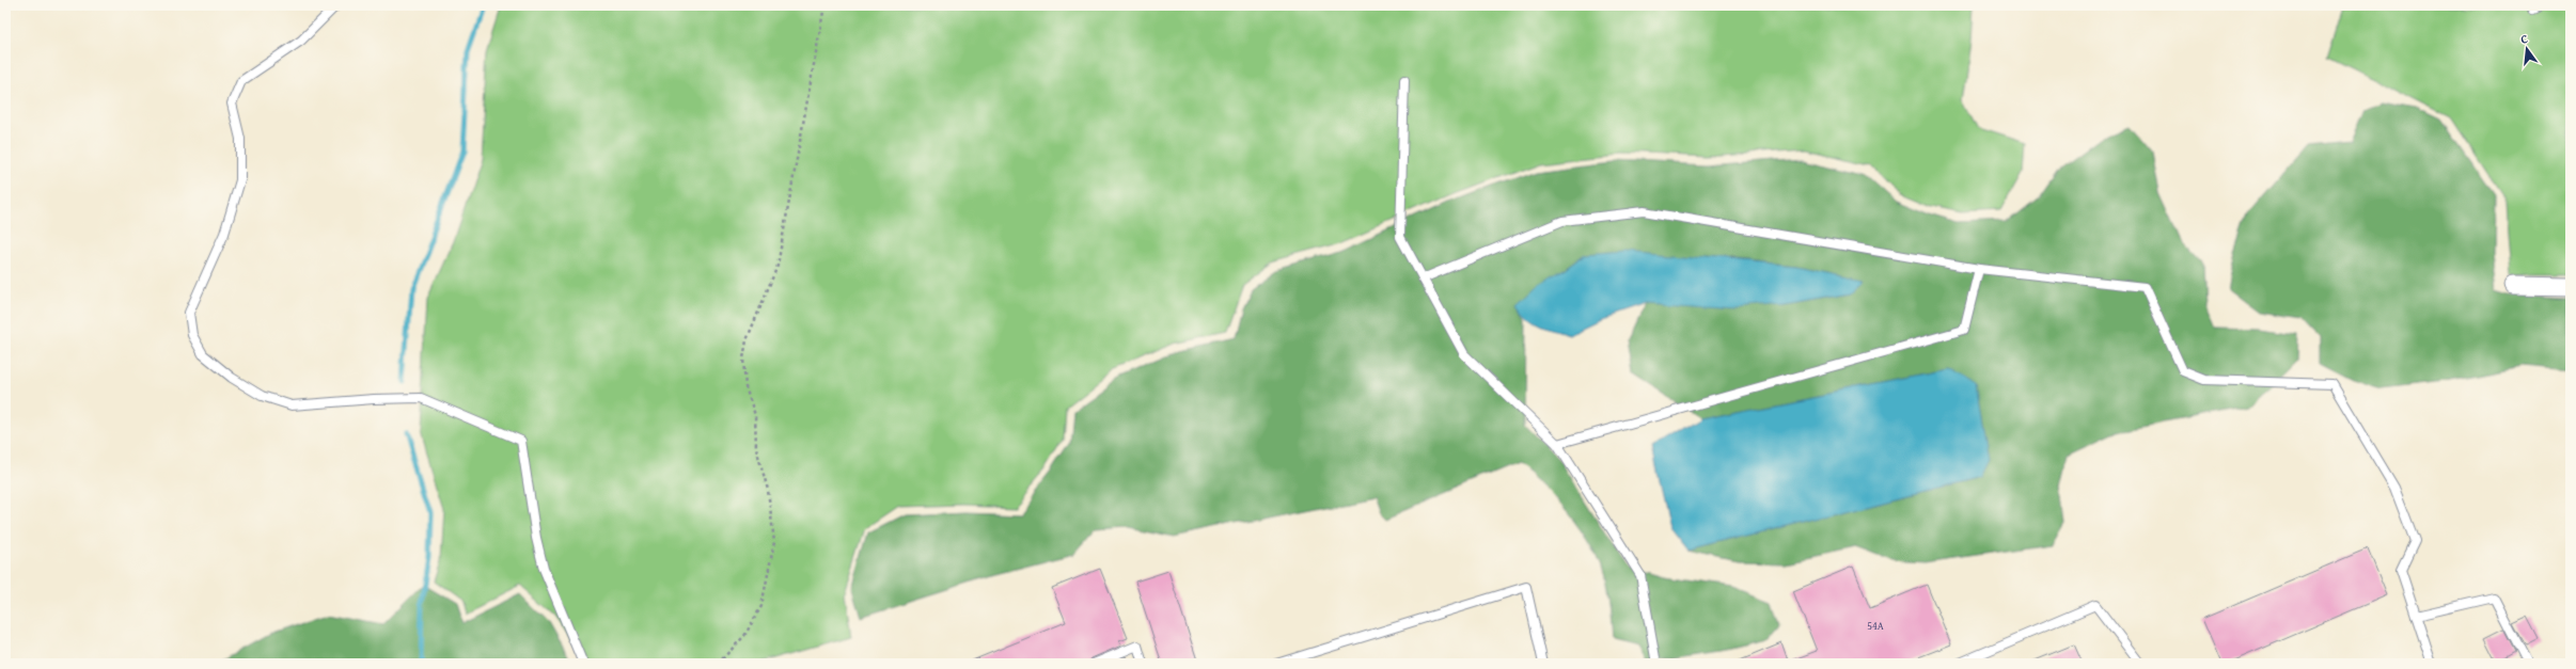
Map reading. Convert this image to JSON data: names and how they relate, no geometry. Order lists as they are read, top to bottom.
{
  "house_numbers": ["54А"],
  "north": "top"
}
